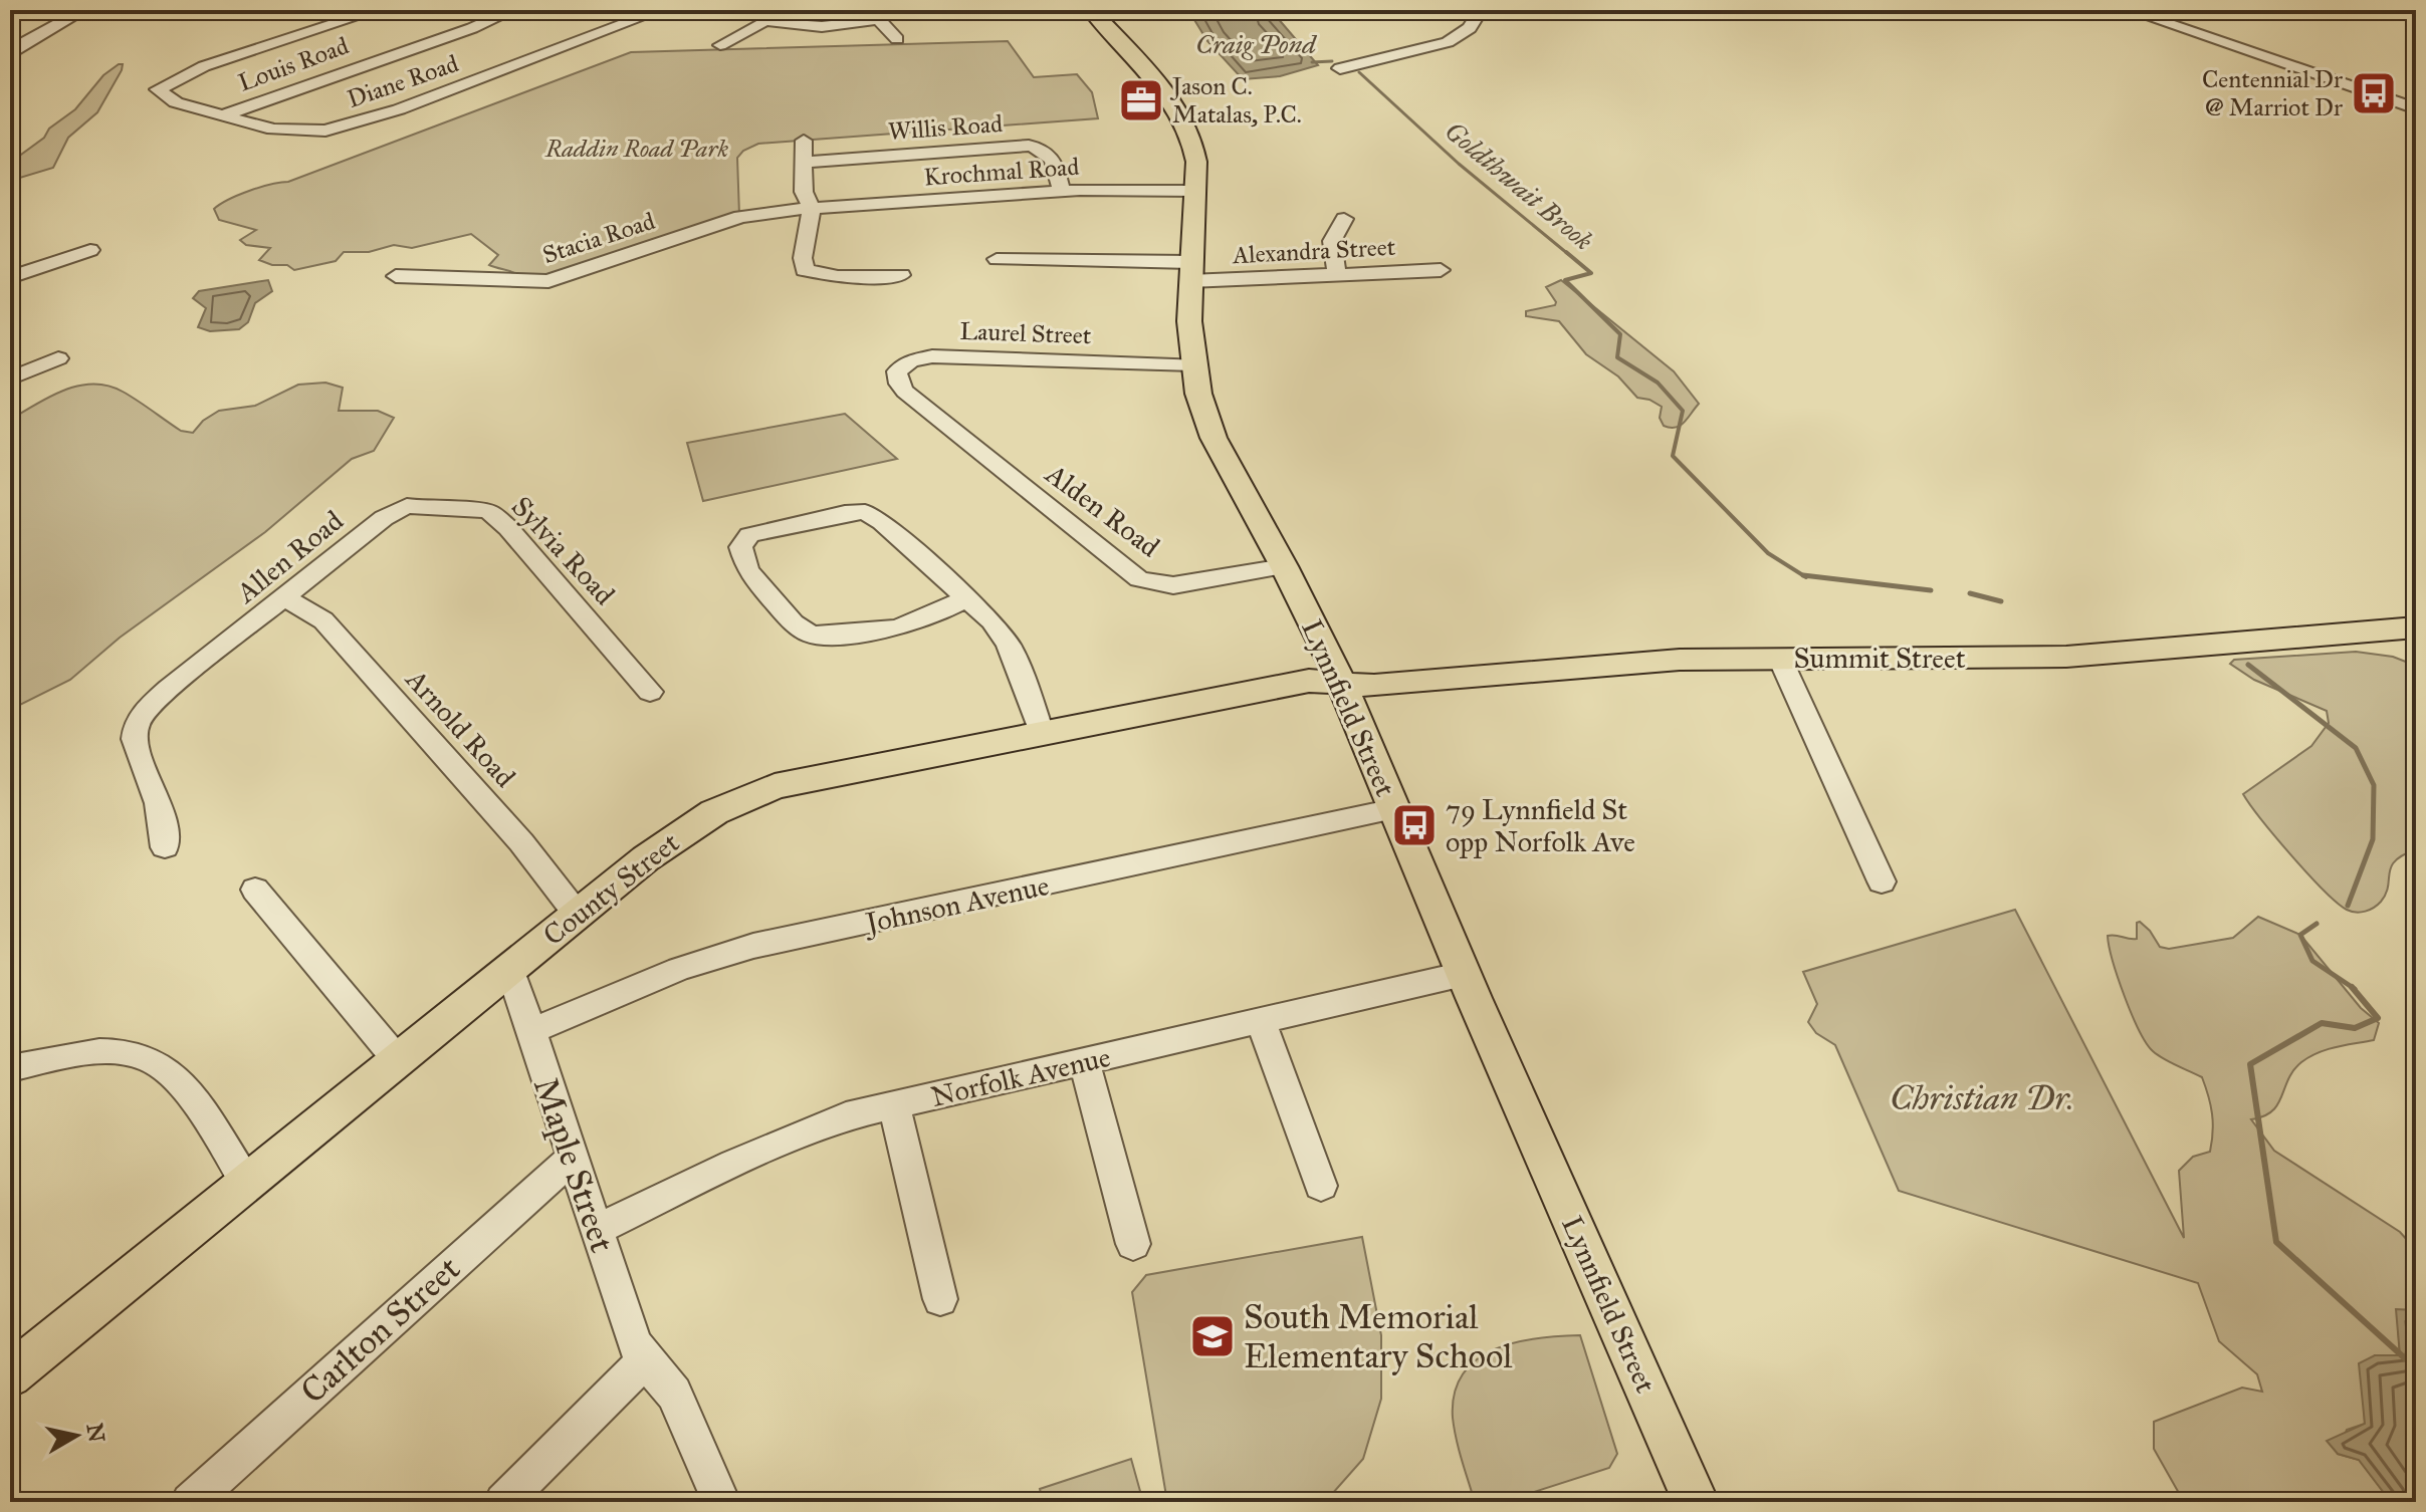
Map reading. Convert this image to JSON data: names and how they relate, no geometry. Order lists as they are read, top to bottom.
{
  "streets": {
    "main road": ["Summit Street", "Lynnfield Street", "County Street"],
    "street": [
      "Louis Road",
      "Diane Road",
      "Willis Road",
      "Krochmal Road",
      "Stacia Road",
      "Alexandra Street",
      "Laurel Street",
      "Alden Road",
      "Sylvia Road",
      "Allen Road",
      "Arnold Road",
      "Johnson Avenue",
      "Norfolk Avenue",
      "Maple Street",
      "Carlton Street"
    ]
  },
  "crossings": [
    ["Louis Road", "Diane Road"],
    ["Willis Road", "Krochmal Road"],
    ["Krochmal Road", "Stacia Road"],
    ["Krochmal Road", "Lynnfield Street"],
    ["Alexandra Street", "Lynnfield Street"],
    ["Laurel Street", "Alden Road"],
    ["Laurel Street", "Lynnfield Street"],
    ["Alden Road", "Lynnfield Street"],
    ["Sylvia Road", "Allen Road"],
    ["Allen Road", "Arnold Road"],
    ["Summit Street", "Lynnfield Street"],
    ["Summit Street", "County Street"],
    ["Lynnfield Street", "County Street"],
    ["Lynnfield Street", "Johnson Avenue"],
    ["Lynnfield Street", "Norfolk Avenue"],
    ["Arnold Road", "County Street"],
    ["County Street", "Maple Street"],
    ["Johnson Avenue", "Maple Street"],
    ["Norfolk Avenue", "Maple Street"],
    ["Maple Street", "Carlton Street"]
  ],
  "water": ["Craig Pond", "Goldthwait Brook"],
  "parks": ["Raddin Road Park", "Christian Dr."],
  "places": {
    "bus stop": ["Centennial Dr @ Marriot Dr", "79 Lynnfield St opp Norfolk Ave"],
    "office": ["Jason C. Matalas, P.C."],
    "school or university": ["South Memorial Elementary School"]
  },
  "north": "right"
}
